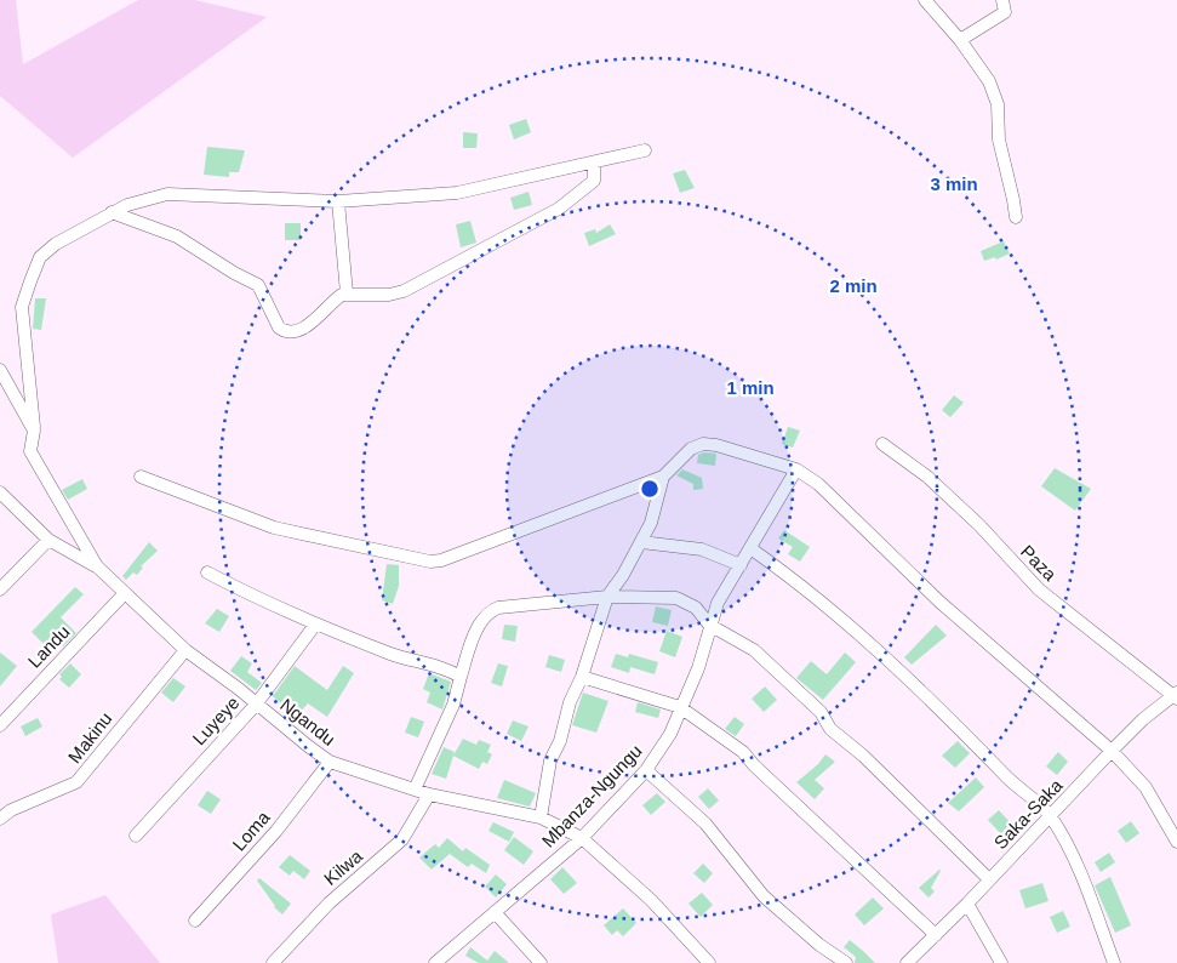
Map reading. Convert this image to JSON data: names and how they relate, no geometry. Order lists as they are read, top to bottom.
{
  "streets": {
    "street": [
      "Paza",
      "Landu",
      "Luyeye",
      "Ngandu",
      "Makinu",
      "Mbanza-Ngungu",
      "Saka-Saka",
      "Loma",
      "Kilwa"
    ]
  },
  "crossings": [
    ["Paza", "Saka-Saka"],
    ["Landu", "Ngandu"],
    ["Luyeye", "Ngandu"],
    ["Ngandu", "Makinu"],
    ["Ngandu", "Mbanza-Ngungu"],
    ["Ngandu", "Loma"],
    ["Ngandu", "Kilwa"]
  ],
  "rings": ["3 min", "2 min", "1 min"]
}
